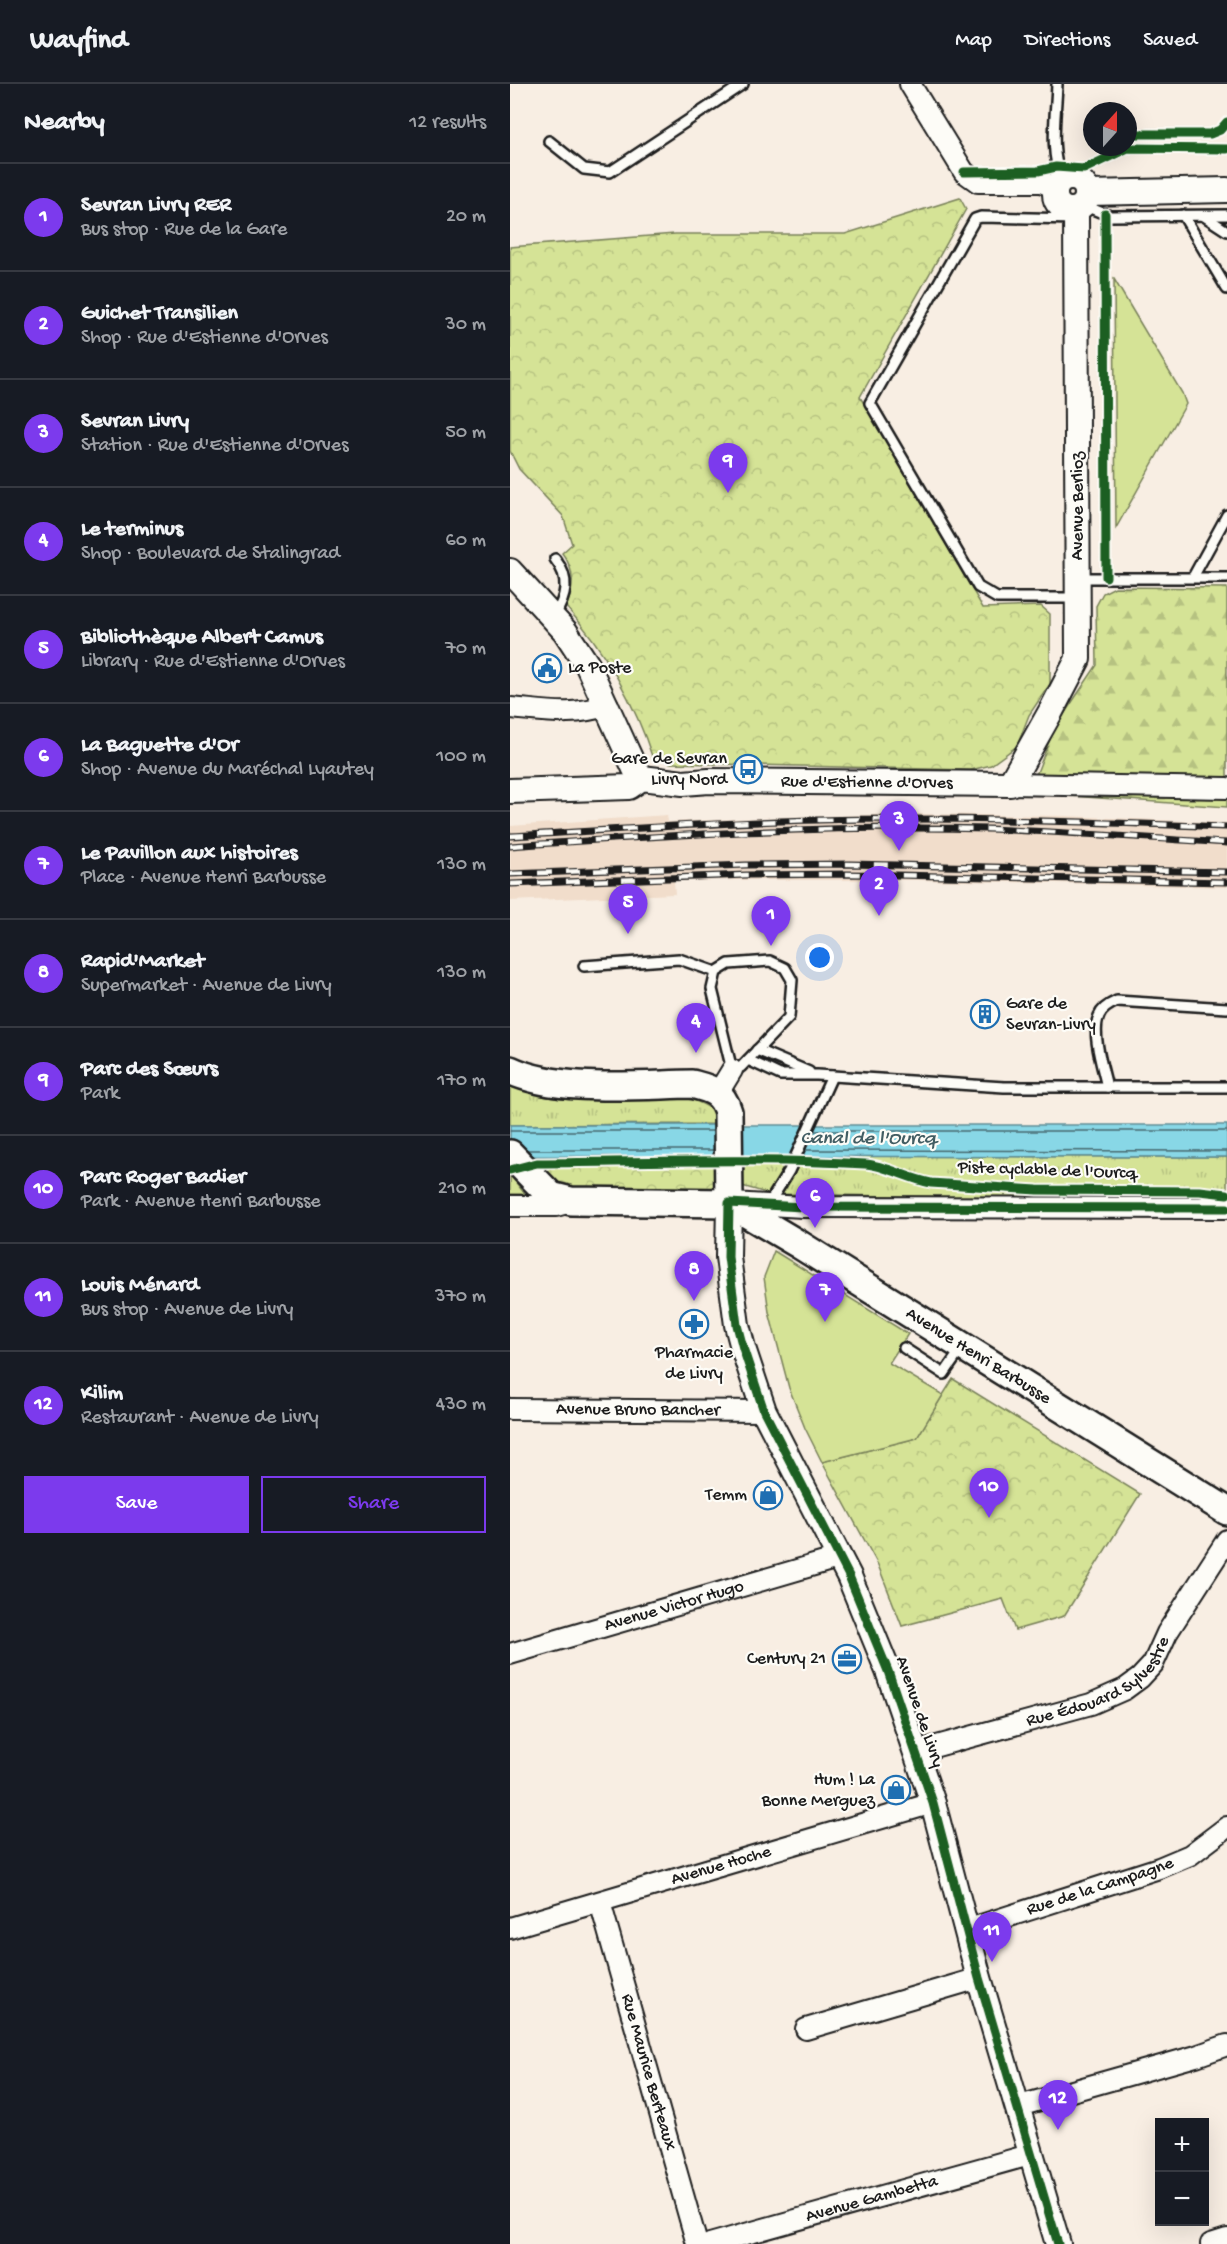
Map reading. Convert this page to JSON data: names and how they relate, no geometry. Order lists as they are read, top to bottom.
{
  "streets": {
    "main road": ["Avenue Henri Barbusse"],
    "street": [
      "Avenue Berlioz",
      "Rue d'Estienne d'Orves",
      "Avenue Bruno Bancher",
      "Avenue Victor Hugo",
      "Rue Édouard Sylvestre",
      "Avenue de Livry",
      "Avenue Hoche",
      "Rue de la Campagne",
      "Rue Maurice Berteaux",
      "Avenue Gambetta"
    ],
    "cycle path": ["Piste cyclable de l'Ourcq"]
  },
  "crossings": [
    ["Avenue Berlioz", "Rue d'Estienne d'Orves"],
    ["Avenue Henri Barbusse", "Avenue de Livry"],
    ["Avenue Bruno Bancher", "Avenue de Livry"],
    ["Avenue Victor Hugo", "Avenue de Livry"],
    ["Rue Édouard Sylvestre", "Avenue de Livry"],
    ["Avenue de Livry", "Avenue Hoche"],
    ["Avenue de Livry", "Rue de la Campagne"],
    ["Avenue de Livry", "Avenue Gambetta"],
    ["Avenue Hoche", "Rue Maurice Berteaux"]
  ],
  "water": ["Canal de l'Ourcq"],
  "places": {
    "public building": ["La Poste"],
    "bus stop": ["Gare de Sevran Livry Nord"],
    "building": ["Gare de Sevran-Livry"],
    "pharmacy": ["Pharmacie de Livry"],
    "shop": ["Temm", "Hum ! La Bonne Merguez"],
    "office": ["Century 21"]
  },
  "north": "top",
  "page": {
    "header": "Wayfind",
    "nav": ["Map", "Directions", "Saved"],
    "heading": ["Nearby", "12 results"],
    "list": [
      {
        "mark": "1",
        "name": "Sevran Livry RER",
        "note": "Bus stop · Rue de la Gare",
        "value": "20 m"
      },
      {
        "mark": "2",
        "name": "Guichet Transilien",
        "note": "Shop · Rue d'Estienne d'Orves",
        "value": "30 m"
      },
      {
        "mark": "3",
        "name": "Sevran Livry",
        "note": "Station · Rue d'Estienne d'Orves",
        "value": "50 m"
      },
      {
        "mark": "4",
        "name": "Le terminus",
        "note": "Shop · Boulevard de Stalingrad",
        "value": "60 m"
      },
      {
        "mark": "5",
        "name": "Bibliothèque Albert Camus",
        "note": "Library · Rue d'Estienne d'Orves",
        "value": "70 m"
      },
      {
        "mark": "6",
        "name": "La Baguette d'Or",
        "note": "Shop · Avenue du Maréchal Lyautey",
        "value": "100 m"
      },
      {
        "mark": "7",
        "name": "Le Pavillon aux histoires",
        "note": "Place · Avenue Henri Barbusse",
        "value": "130 m"
      },
      {
        "mark": "8",
        "name": "Rapid'Market",
        "note": "Supermarket · Avenue de Livry",
        "value": "130 m"
      },
      {
        "mark": "9",
        "name": "Parc des Sœurs",
        "note": "Park",
        "value": "170 m"
      },
      {
        "mark": "10",
        "name": "Parc Roger Badier",
        "note": "Park · Avenue Henri Barbusse",
        "value": "210 m"
      },
      {
        "mark": "11",
        "name": "Louis Ménard",
        "note": "Bus stop · Avenue de Livry",
        "value": "370 m"
      },
      {
        "mark": "12",
        "name": "Kilim",
        "note": "Restaurant · Avenue de Livry",
        "value": "430 m"
      }
    ],
    "pins": [
      "9",
      "3",
      "2",
      "5",
      "1",
      "4",
      "6",
      "8",
      "7",
      "10",
      "11",
      "12"
    ],
    "buttons": ["Save", "Share"],
    "map_buttons": ["+", "−"]
  }
}
